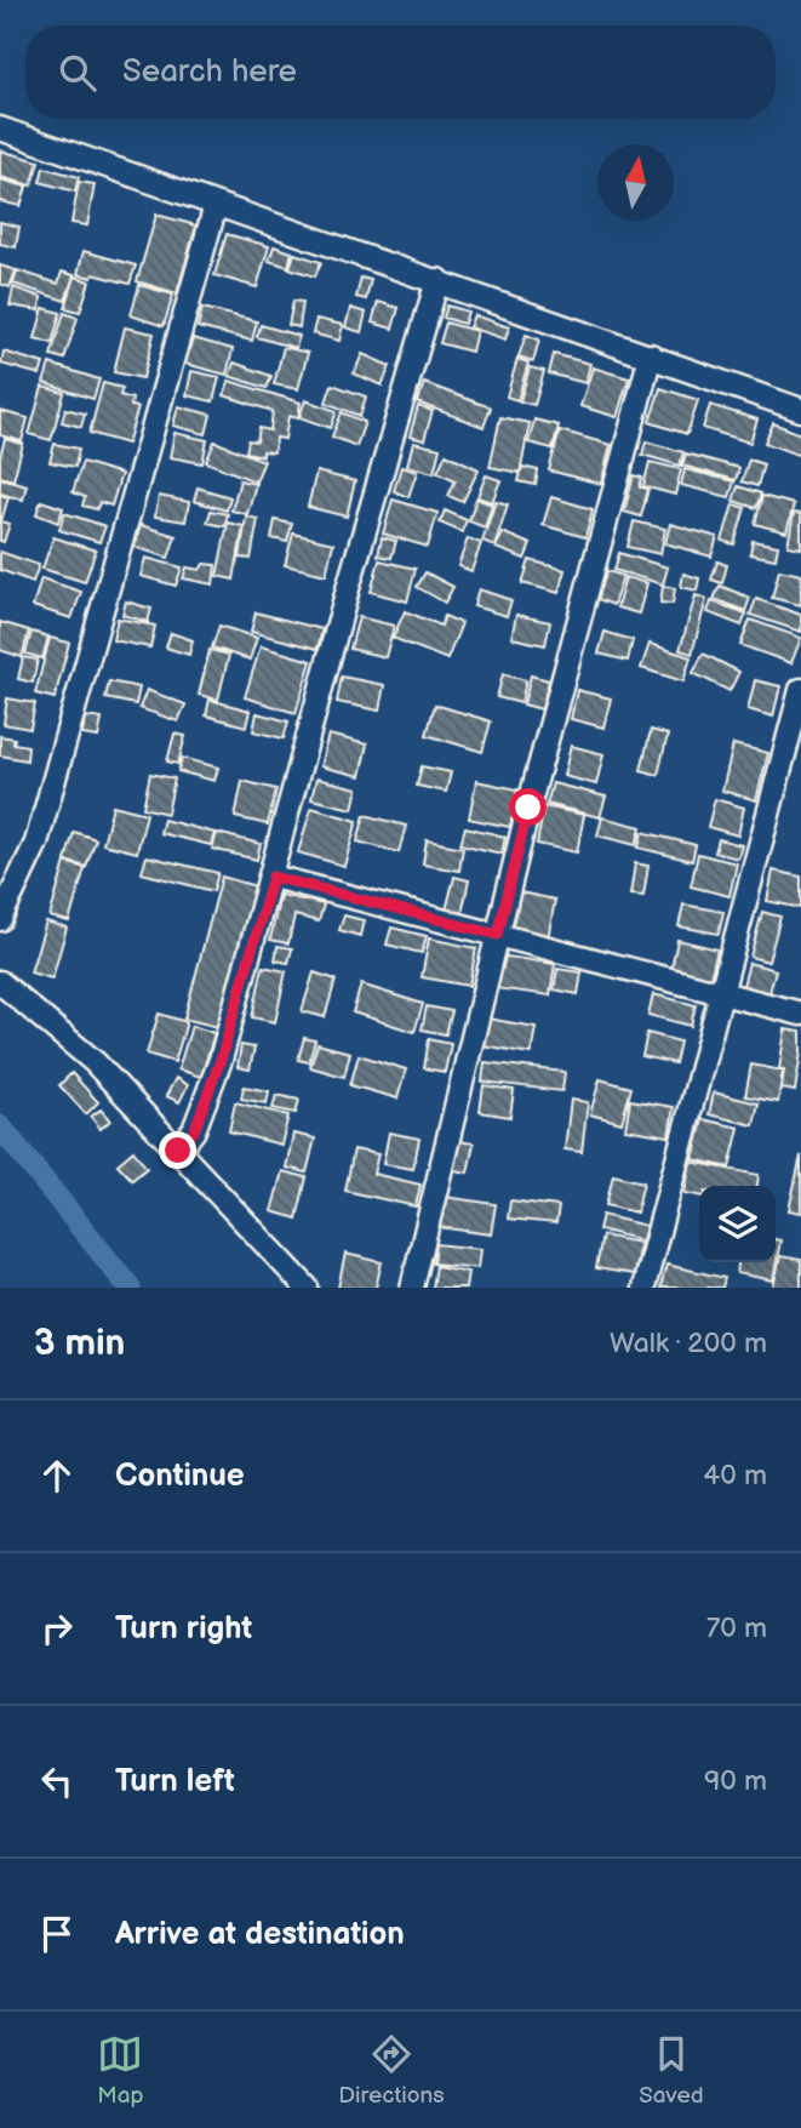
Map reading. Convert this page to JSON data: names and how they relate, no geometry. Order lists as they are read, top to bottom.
{
  "north": "top",
  "page": {
    "search": "Search here",
    "heading": ["3 min", "Walk · 200 m"],
    "list": [
      ["Continue", "40 m"],
      ["Turn right", "70 m"],
      ["Turn left", "90 m"],
      "Arrive at destination"
    ],
    "nav": ["Map", "Directions", "Saved"]
  }
}
